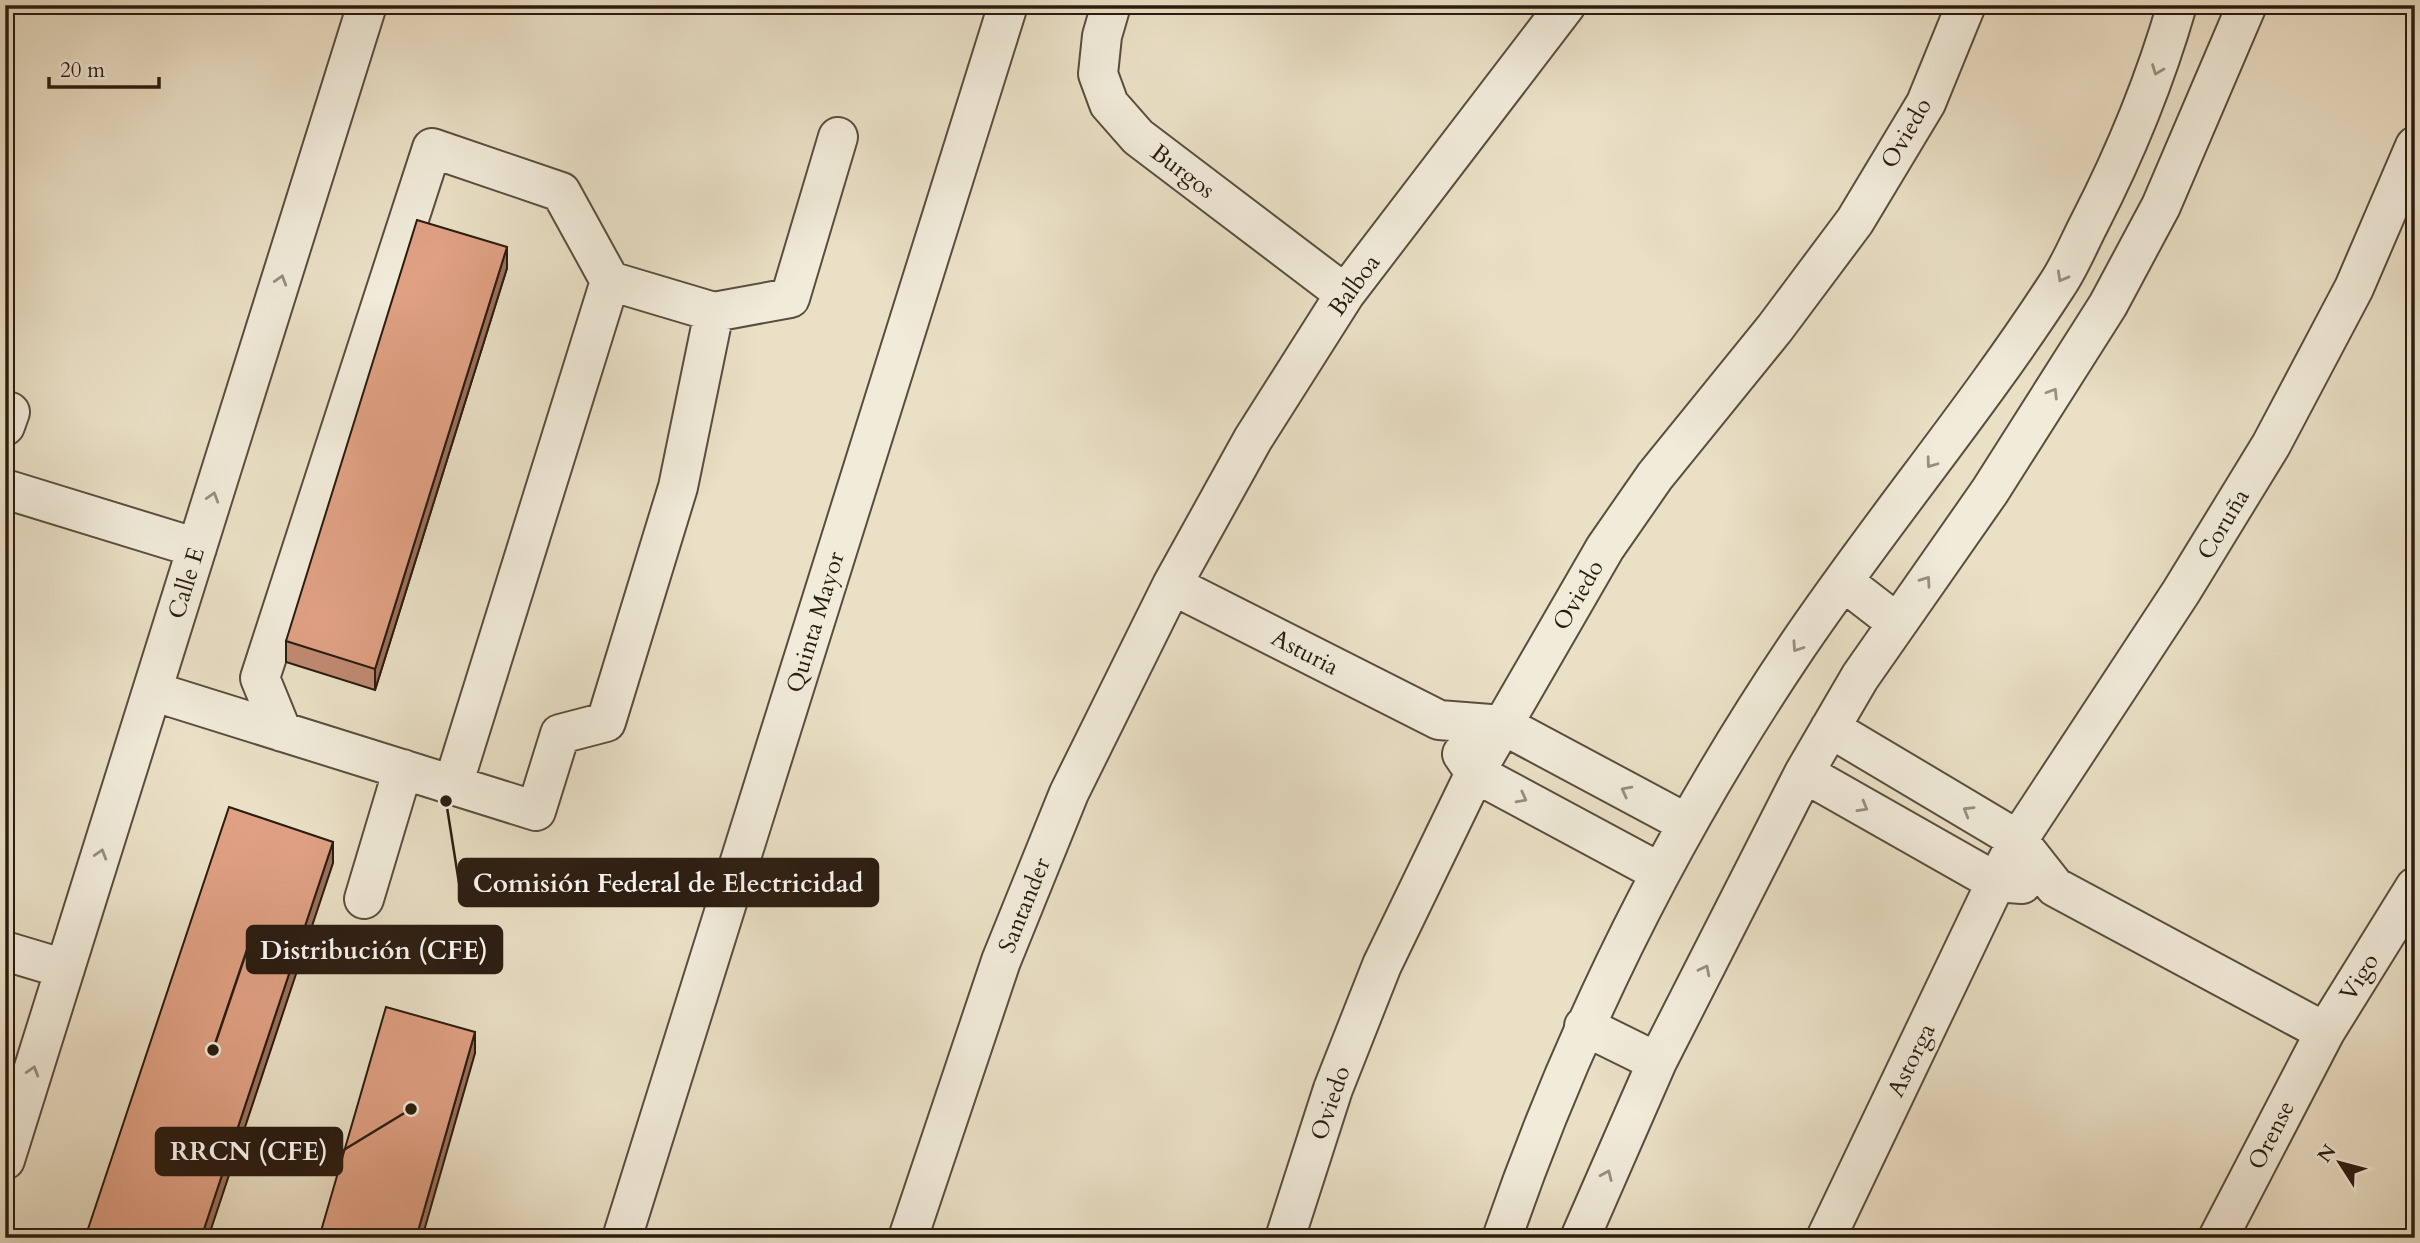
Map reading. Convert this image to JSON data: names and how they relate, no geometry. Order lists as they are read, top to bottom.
{
  "streets": {
    "street": [
      "Oviedo",
      "Burgos",
      "Balboa",
      "Coruña",
      "Calle E",
      "Quinta Mayor",
      "Asturia",
      "Santander",
      "Vigo",
      "Astorga",
      "Orense"
    ]
  },
  "crossings": [
    ["Oviedo", "Asturia"],
    ["Burgos", "Balboa"],
    ["Balboa", "Asturia"],
    ["Balboa", "Santander"],
    ["Coruña", "Astorga"],
    ["Asturia", "Santander"],
    ["Vigo", "Orense"]
  ],
  "places": ["Comisión Federal de Electricidad", "Distribución (CFE)", "RRCN (CFE)"],
  "scale_bar": "20 m",
  "north": "top left"
}
